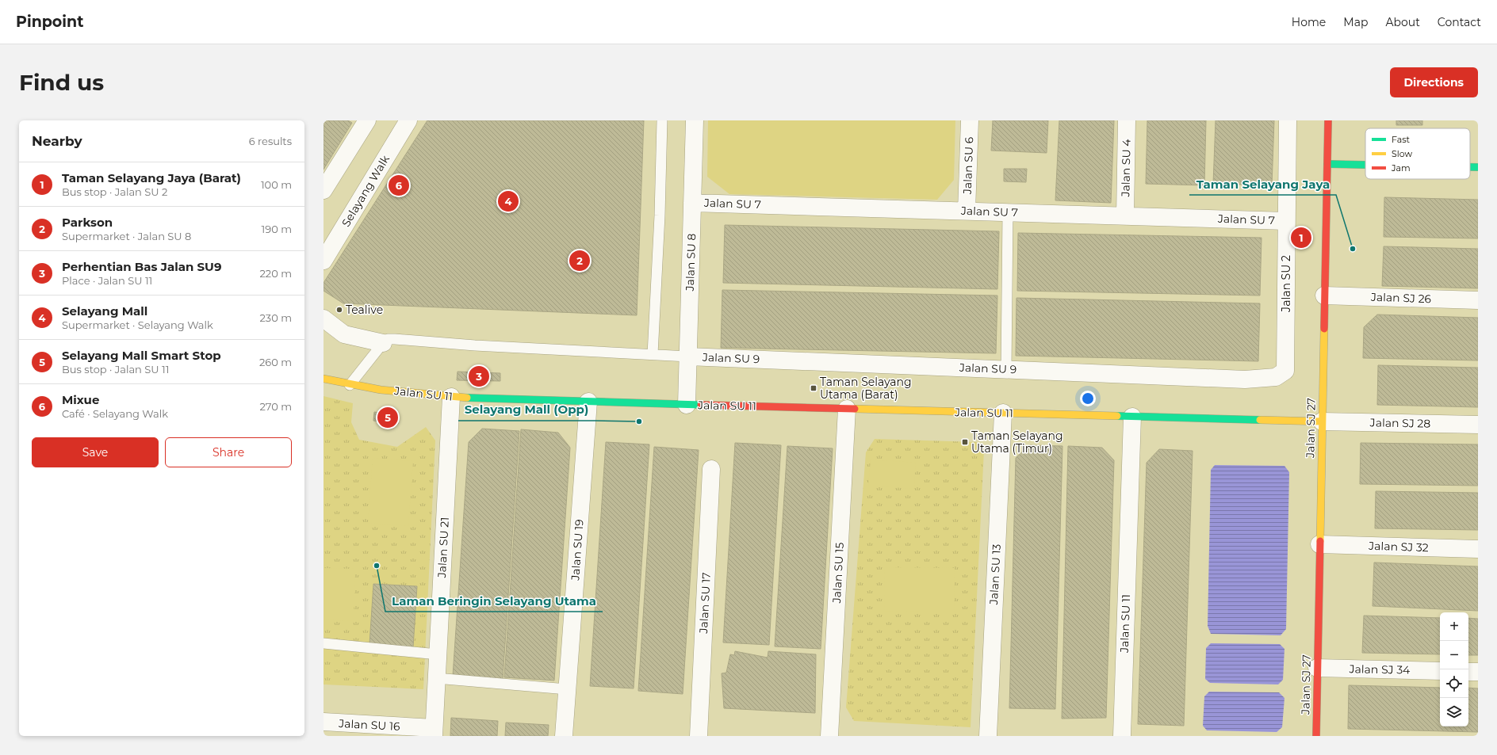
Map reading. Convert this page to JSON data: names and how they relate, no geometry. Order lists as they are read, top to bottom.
{
  "streets": {
    "street": [
      "Jalan SU 6",
      "Jalan SU 4",
      "Selayang Walk",
      "Jalan SU 7",
      "Jalan SU 8",
      "Jalan SU 2",
      "Jalan SJ 26",
      "Jalan SU 9",
      "Jalan SU 11",
      "Jalan SJ 28",
      "Jalan SJ 27",
      "Jalan SJ 32",
      "Jalan SU 21",
      "Jalan SU 19",
      "Jalan SU 15",
      "Jalan SU 13",
      "Jalan SU 17",
      "Jalan SJ 34",
      "Jalan SU 16"
    ]
  },
  "crossings": [
    ["Jalan SU 6", "Jalan SU 7"],
    ["Jalan SU 4", "Jalan SU 7"],
    ["Jalan SU 7", "Jalan SU 8"],
    ["Jalan SU 7", "Jalan SU 2"],
    ["Jalan SU 8", "Jalan SU 9"],
    ["Jalan SU 8", "Jalan SU 11"],
    ["Jalan SU 2", "Jalan SU 9"],
    ["Jalan SJ 26", "Jalan SJ 27"],
    ["Jalan SU 11", "Jalan SJ 28"],
    ["Jalan SU 11", "Jalan SJ 27"],
    ["Jalan SU 11", "Jalan SU 21"],
    ["Jalan SU 11", "Jalan SU 19"],
    ["Jalan SU 11", "Jalan SU 15"],
    ["Jalan SU 11", "Jalan SU 13"],
    ["Jalan SJ 28", "Jalan SJ 27"],
    ["Jalan SJ 27", "Jalan SJ 32"],
    ["Jalan SJ 27", "Jalan SJ 34"],
    ["Jalan SU 21", "Jalan SU 16"]
  ],
  "places": {
    "other": [
      "Taman Selayang Jaya",
      "Tealive",
      "Selayang Mall (Opp)",
      "Laman Beringin Selayang Utama"
    ],
    "transit": ["Taman Selayang Utama (Barat)", "Taman Selayang Utama (Timur)"]
  },
  "legend": ["Fast", "Slow", "Jam"],
  "page": {
    "header": "Pinpoint",
    "nav": [
      "Home",
      "Map",
      "About",
      "Contact"
    ],
    "buttons": [
      "Directions",
      ["Save", "Share"]
    ],
    "title": "Find us",
    "heading": ["Nearby", "6 results"],
    "list": [
      {
        "mark": "1",
        "name": "Taman Selayang Jaya (Barat)",
        "note": "Bus stop · Jalan SU 2",
        "value": "100 m"
      },
      {
        "mark": "2",
        "name": "Parkson",
        "note": "Supermarket · Jalan SU 8",
        "value": "190 m"
      },
      {
        "mark": "3",
        "name": "Perhentian Bas Jalan SU9",
        "note": "Place · Jalan SU 11",
        "value": "220 m"
      },
      {
        "mark": "4",
        "name": "Selayang Mall",
        "note": "Supermarket · Selayang Walk",
        "value": "230 m"
      },
      {
        "mark": "5",
        "name": "Selayang Mall Smart Stop",
        "note": "Bus stop · Jalan SU 11",
        "value": "260 m"
      },
      {
        "mark": "6",
        "name": "Mixue",
        "note": "Café · Selayang Walk",
        "value": "270 m"
      }
    ],
    "pins": [
      "6",
      "4",
      "1",
      "2",
      "3",
      "5"
    ],
    "map_buttons": ["+", "−"]
  }
}
